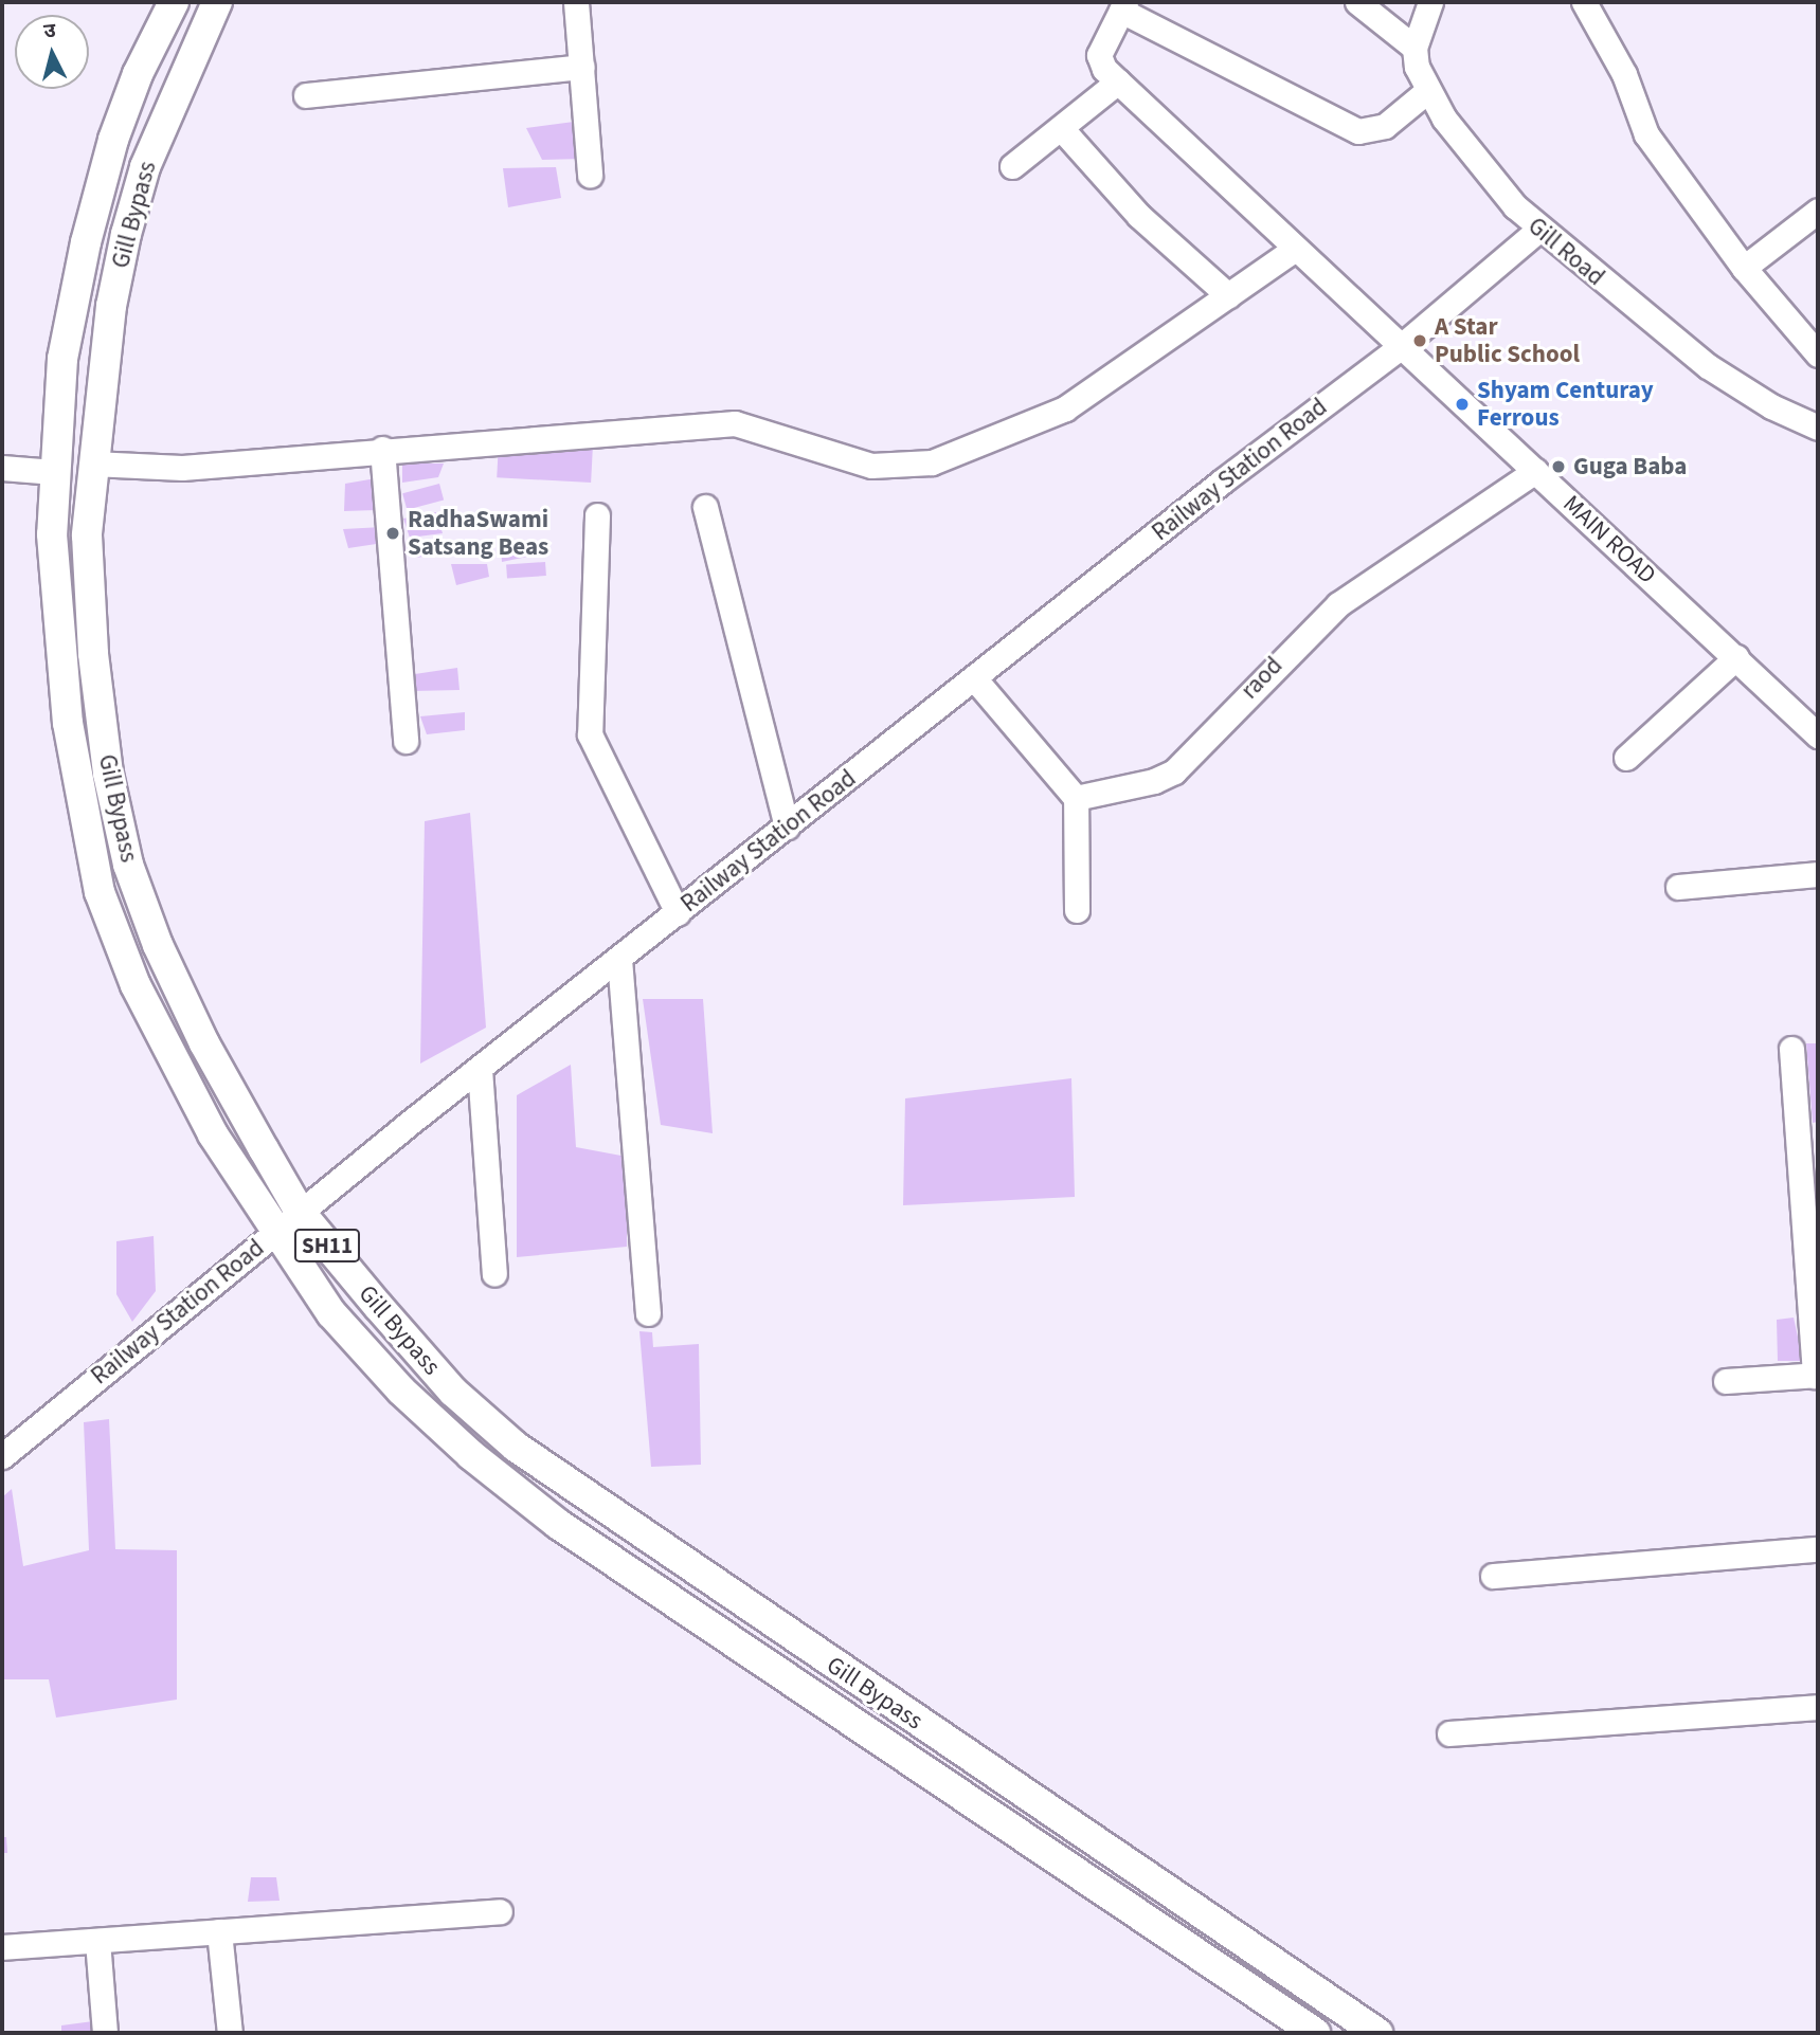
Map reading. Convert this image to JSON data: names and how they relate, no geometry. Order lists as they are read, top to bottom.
{
  "streets": {
    "main road": ["Gill Bypass", "SH11"],
    "street": [
      "Gill Road",
      "Railway Station Road",
      "MAIN ROAD",
      "raod"
    ]
  },
  "crossings": [
    ["Gill Bypass", "Railway Station Road"],
    ["Gill Road", "Railway Station Road"],
    ["Railway Station Road", "MAIN ROAD"],
    ["MAIN ROAD", "raod"]
  ],
  "places": [
    "A Star Public School",
    "Shyam Centuray Ferrous",
    "Guga Baba",
    "RadhaSwami Satsang Beas"
  ],
  "north": "top"
}
